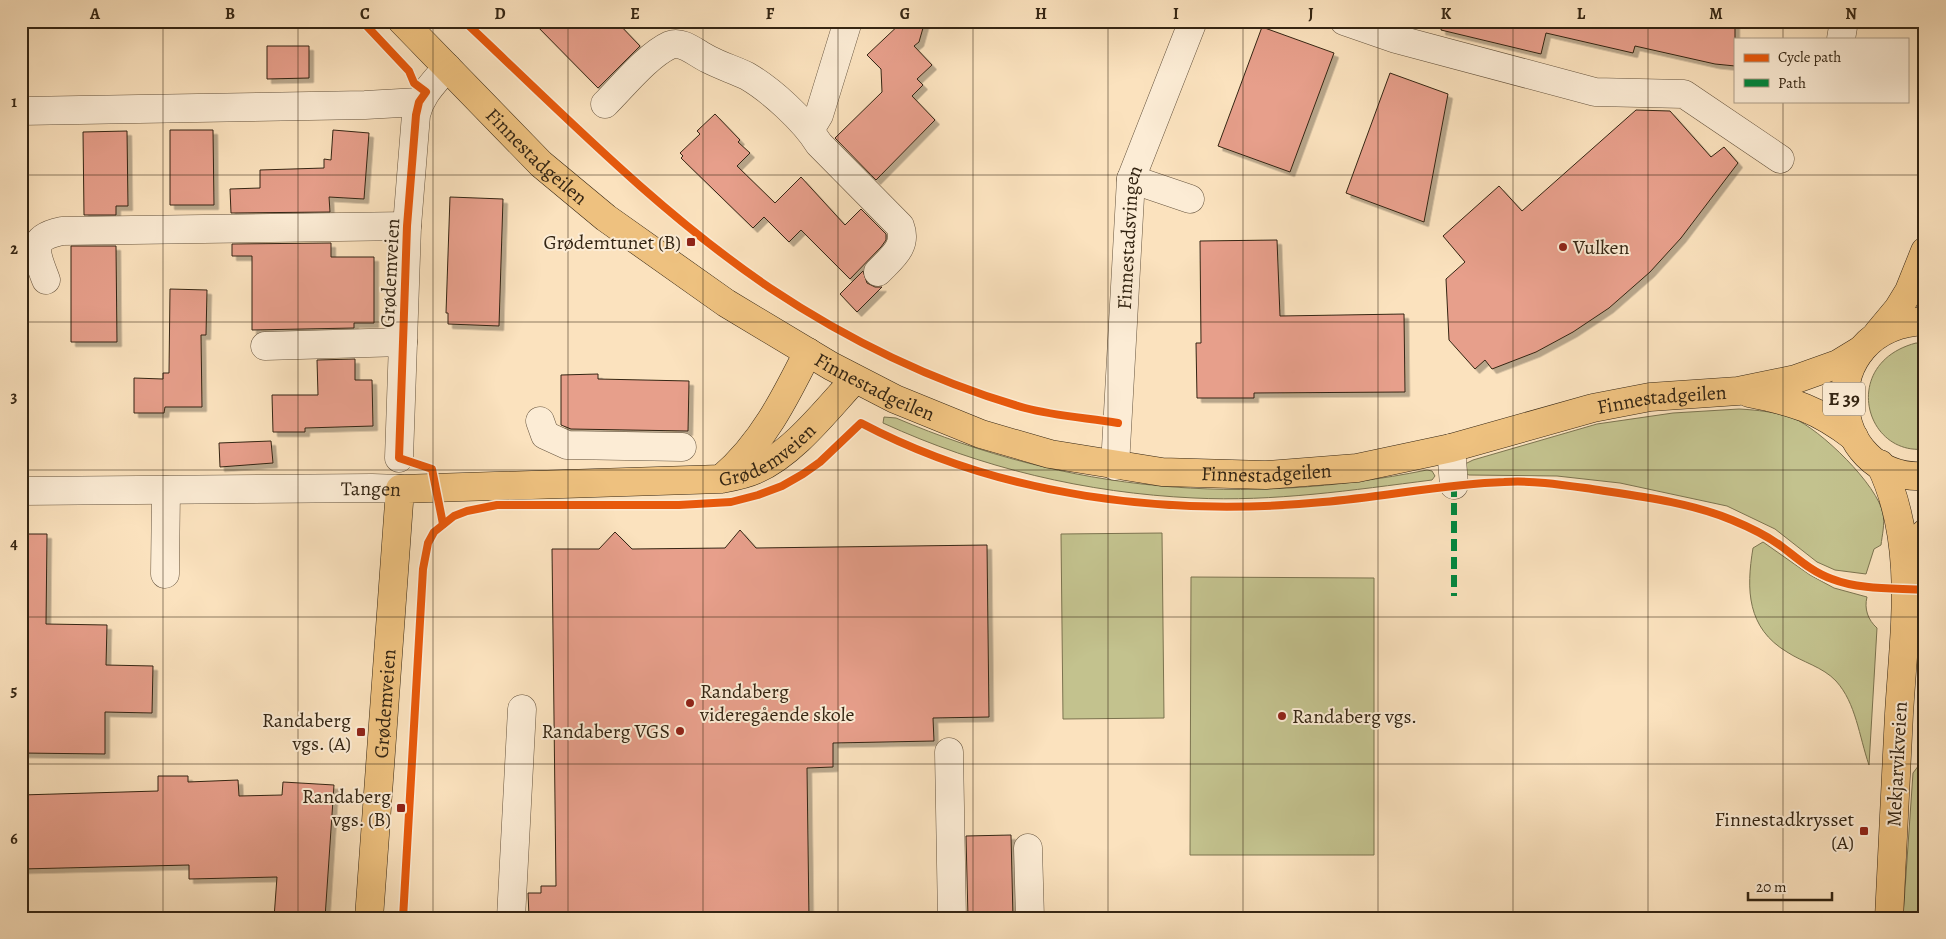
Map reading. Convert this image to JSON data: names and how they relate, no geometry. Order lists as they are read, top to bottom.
{
  "streets": {
    "main road": [
      "Finnestadgeilen",
      "Grødemveien",
      "E 39",
      "Tangen",
      "Mekjarvikveien"
    ],
    "street": ["Finnestadsvingen"]
  },
  "crossings": [
    ["Finnestadgeilen", "Finnestadsvingen"],
    ["Finnestadgeilen", "Grødemveien"],
    ["Finnestadgeilen", "E 39"],
    ["Grødemveien", "Tangen"],
    ["E 39", "Mekjarvikveien"]
  ],
  "places": {
    "transit": [
      "Grødemtunet (B)",
      "Randaberg vgs. (A)",
      "Randaberg vgs. (B)",
      "Finnestadkrysset (A)"
    ],
    "other": [
      "Vulken",
      "Randaberg videregående skole",
      "Randaberg vgs.",
      "Randaberg VGS"
    ]
  },
  "legend": ["Cycle path", "Path"],
  "scale_bar": "20 m",
  "grid": {
    "columns": [
      "A",
      "B",
      "C",
      "D",
      "E",
      "F",
      "G",
      "H",
      "I",
      "J",
      "K",
      "L",
      "M",
      "N"
    ],
    "rows": [
      "1",
      "2",
      "3",
      "4",
      "5",
      "6"
    ]
  }
}
